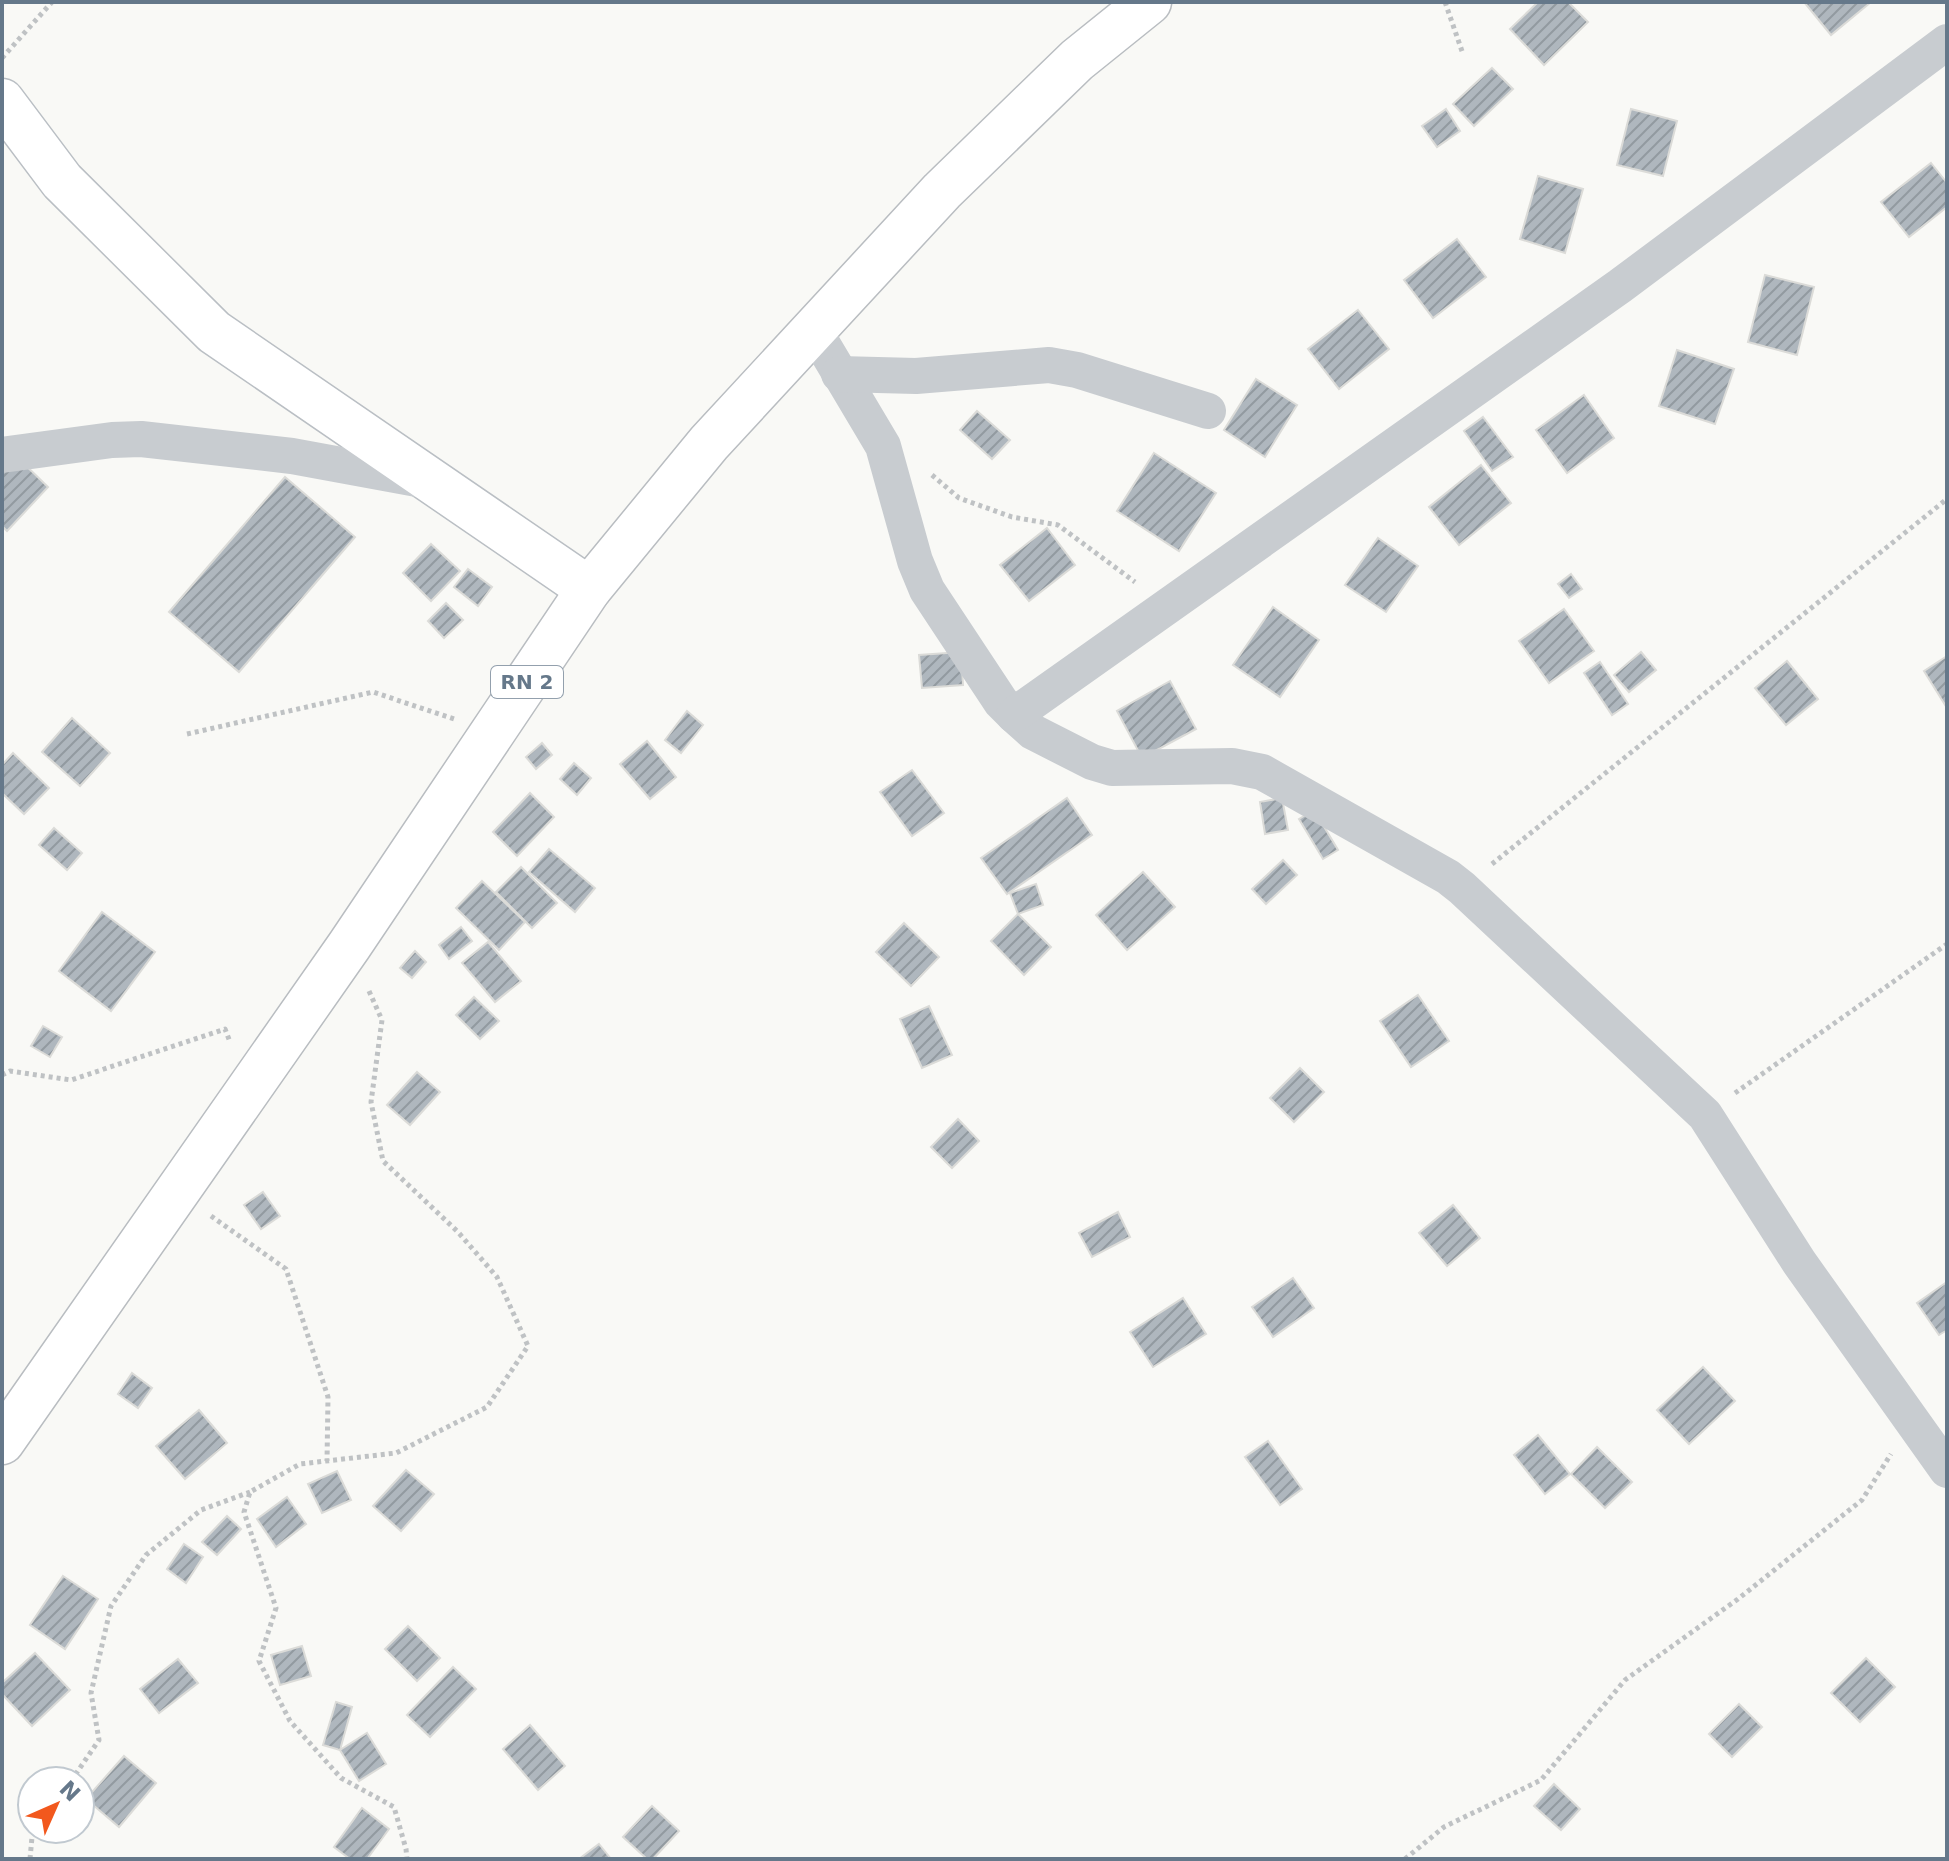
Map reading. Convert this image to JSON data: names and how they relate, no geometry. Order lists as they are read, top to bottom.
{
  "streets": {
    "main road": ["RN 2"]
  },
  "north": "top right"
}
